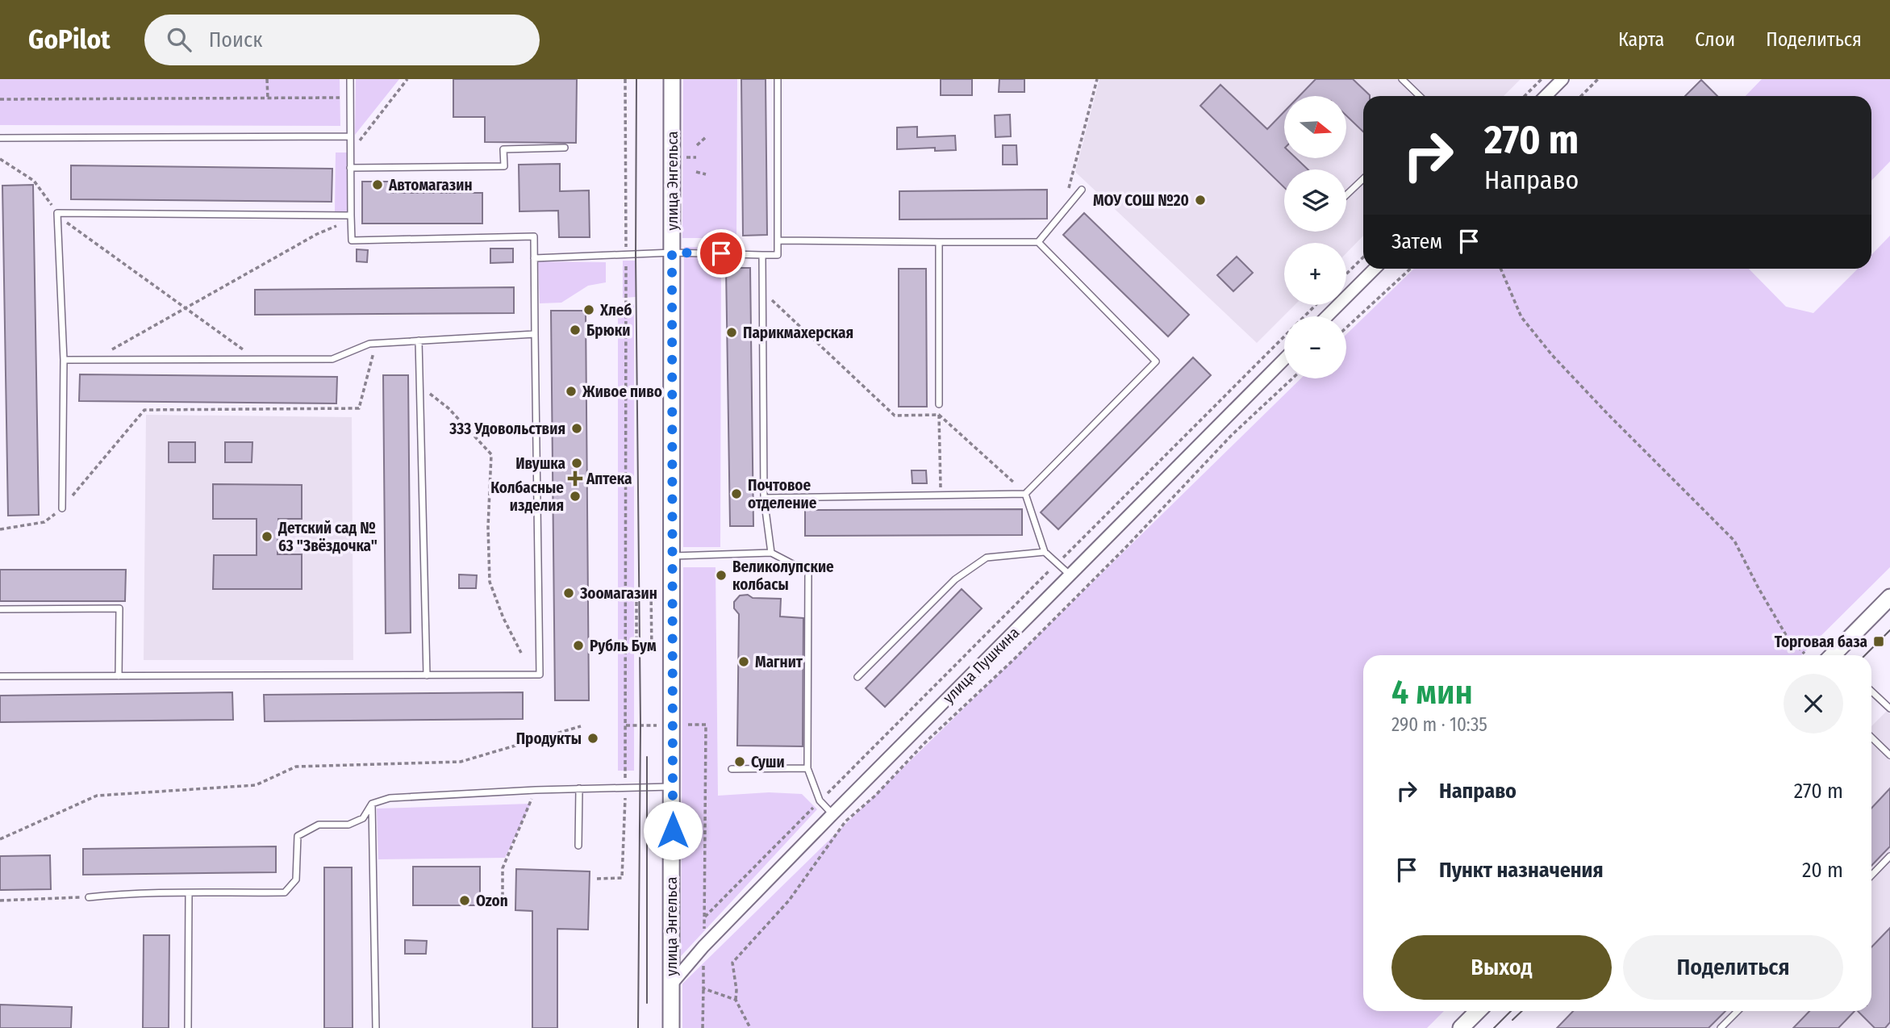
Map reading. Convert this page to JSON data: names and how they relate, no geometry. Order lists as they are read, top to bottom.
{
  "streets": {
    "main road": ["улица Энгельса"],
    "street": ["улица Пушкина"]
  },
  "crossings": [
    ["улица Энгельса", "улица Пушкина"]
  ],
  "places": {
    "other": [
      "Автомагазин",
      "МОУ СОШ №20",
      "Хлеб",
      "Брюки",
      "Парикмахерская",
      "Живое пиво",
      "333 Удовольствия",
      "Ивушка",
      "Почтовое отделение",
      "Колбасные изделия",
      "Детский сад № 63 \"Звёздочка\"",
      "Великолупские колбасы",
      "Зоомагазин",
      "Рубль Бум",
      "Магнит",
      "Продукты",
      "Суши",
      "Ozon"
    ],
    "health": ["Аптека"],
    "transit": ["Торговая база"]
  },
  "north": "right",
  "page": {
    "header": "GoPilot",
    "search": "Поиск",
    "nav": ["Карта", "Слои", "Поделиться"],
    "map_buttons": ["+", "−"],
    "turn": ["270 m", "Направо"],
    "then": "Затем",
    "heading": ["4 мин", "290 m · 10:35"],
    "list": [
      {
        "name": "Направо",
        "value": "270 m"
      },
      {
        "name": "Пункт назначения",
        "value": "20 m"
      }
    ],
    "buttons": ["Выход", "Поделиться"]
  }
}
